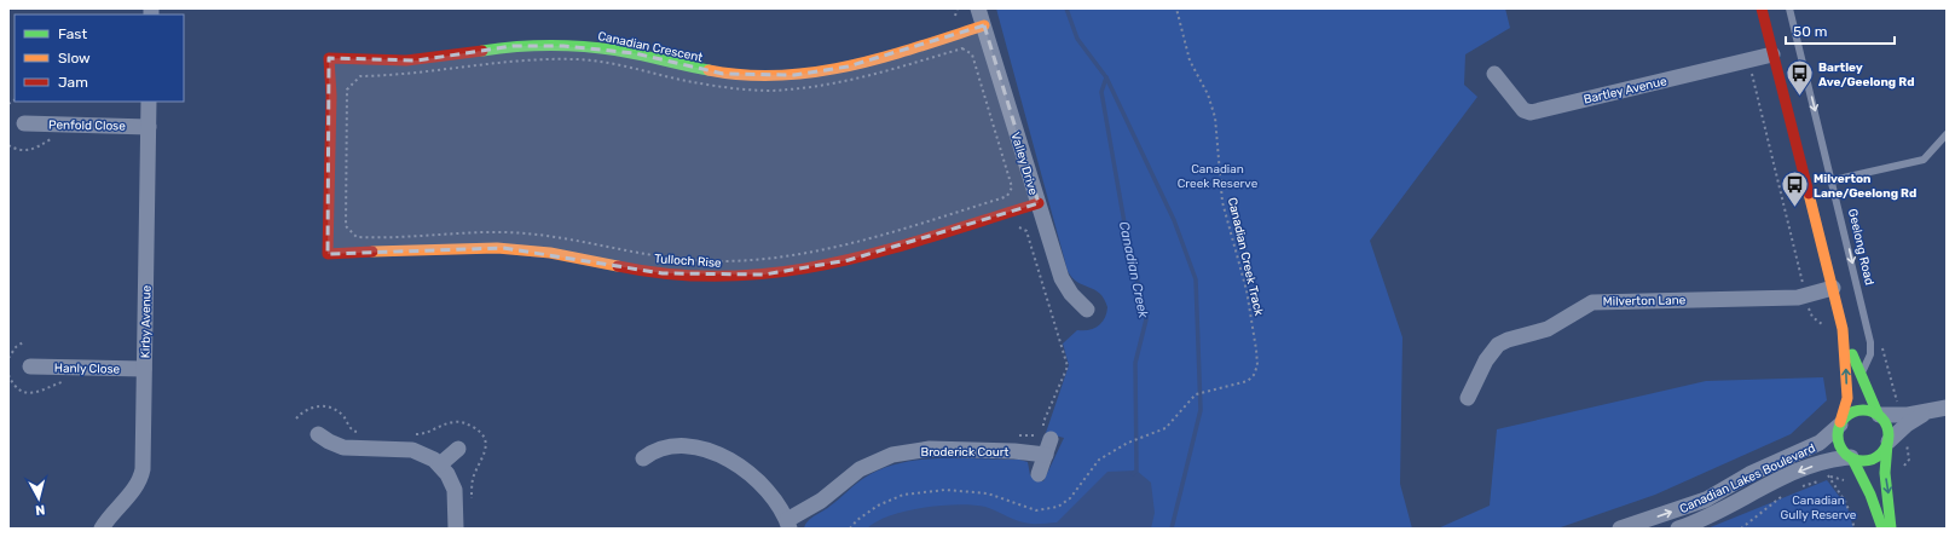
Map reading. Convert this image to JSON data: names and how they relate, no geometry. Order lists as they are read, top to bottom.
{
  "streets": {
    "street": [
      "Canadian Crescent",
      "Bartley Avenue",
      "Penfold Close",
      "Valley Drive",
      "Tulloch Rise",
      "Milverton Lane",
      "Kirby Avenue",
      "Hanly Close",
      "Broderick Court",
      "Canadian Lakes Boulevard"
    ],
    "lane": ["Geelong Road"],
    "path": ["Canadian Creek Track"]
  },
  "crossings": [
    ["Canadian Crescent", "Valley Drive"],
    ["Canadian Crescent", "Tulloch Rise"],
    ["Penfold Close", "Kirby Avenue"],
    ["Valley Drive", "Tulloch Rise"],
    ["Kirby Avenue", "Hanly Close"]
  ],
  "one_way": ["Geelong Road"],
  "water": ["Canadian Creek"],
  "parks": ["Canadian Creek Reserve", "Canadian Gully Reserve"],
  "places": {
    "bus stop": ["Bartley Ave/Geelong Rd", "Milverton Lane/Geelong Rd"]
  },
  "legend": ["Fast", "Slow", "Jam"],
  "scale_bar": "50 m",
  "north": "bottom"
}
